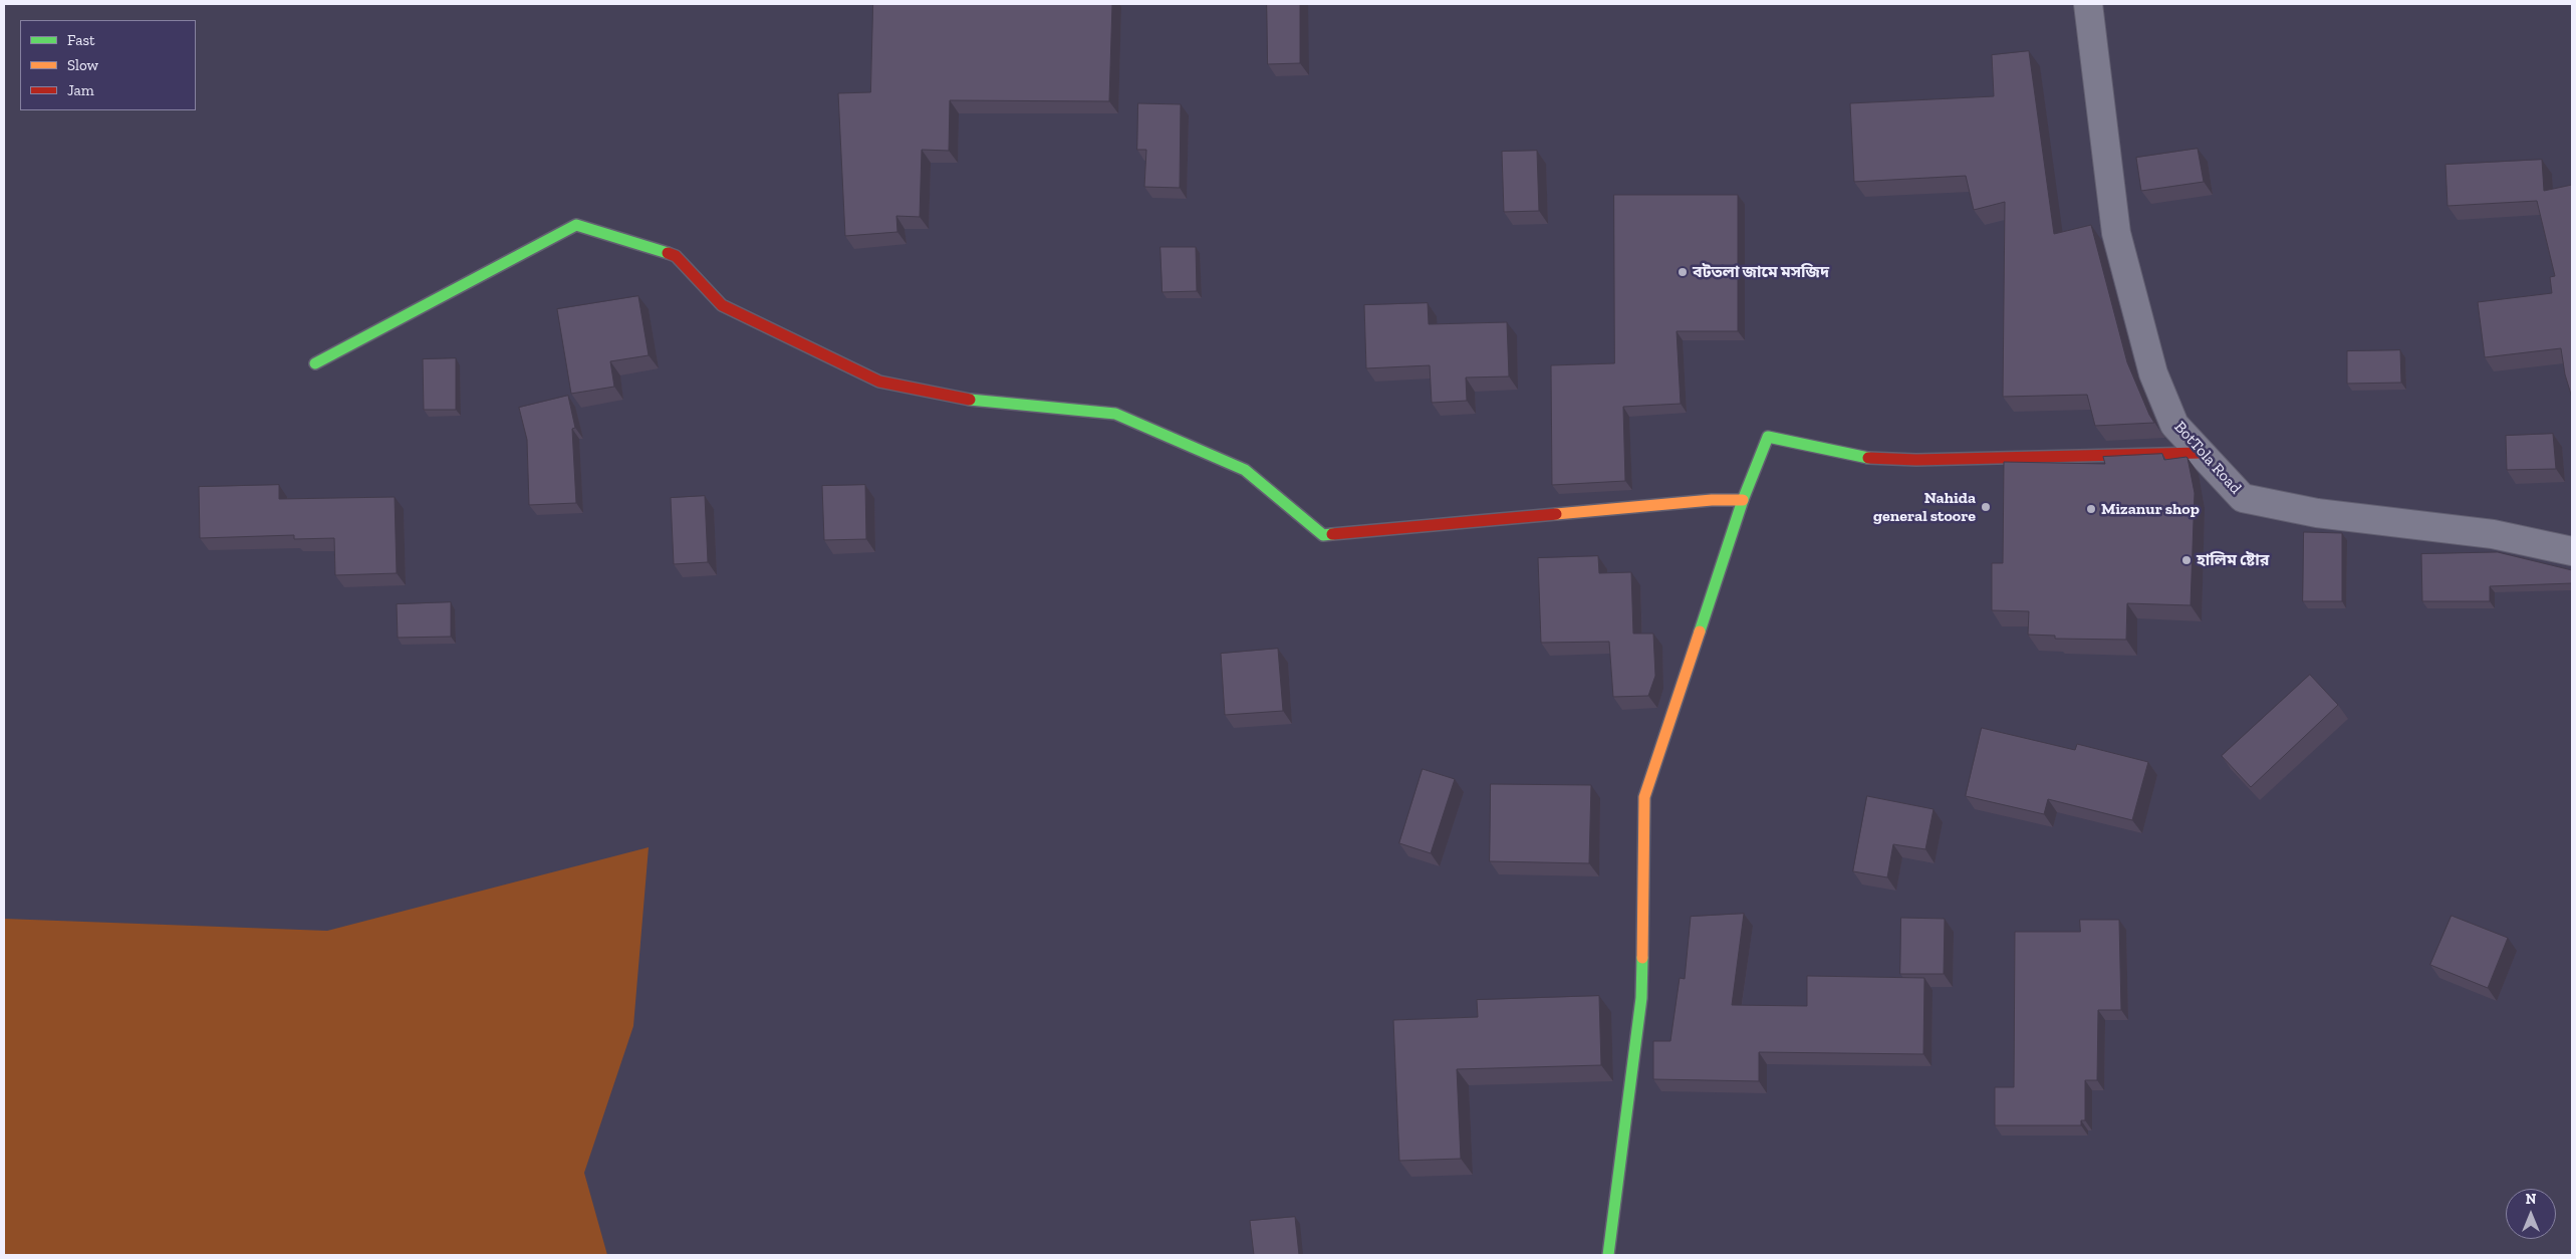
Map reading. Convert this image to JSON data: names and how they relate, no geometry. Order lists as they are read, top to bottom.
{
  "streets": {
    "street": ["BotTola Road"]
  },
  "places": [
    "বটতলা জামে মসজিদ",
    "Nahida general stoore",
    "Mizanur shop",
    "হালিম ষ্টোর"
  ],
  "legend": ["Fast", "Slow", "Jam"],
  "north": "top"
}
